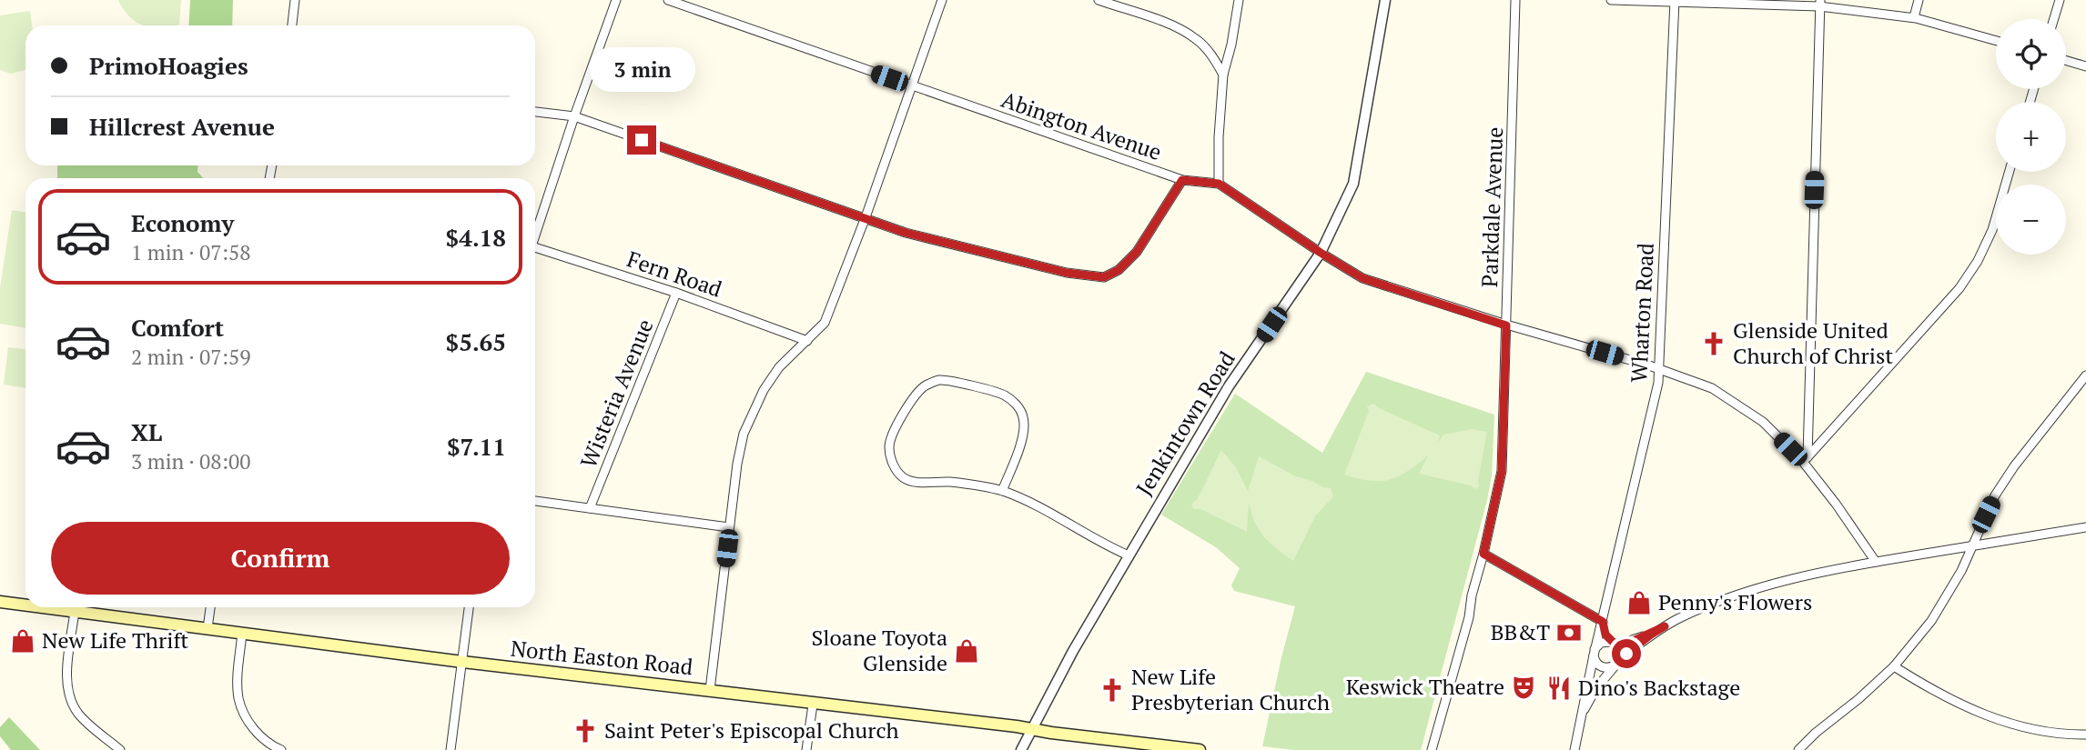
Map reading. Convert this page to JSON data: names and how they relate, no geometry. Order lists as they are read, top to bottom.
{
  "streets": {
    "main road": ["North Easton Road"],
    "street": [
      "Abington Avenue",
      "Parkdale Avenue",
      "Fern Road",
      "Wharton Road",
      "Wisteria Avenue",
      "Jenkintown Road"
    ]
  },
  "crossings": [
    ["Abington Avenue", "Parkdale Avenue"],
    ["Abington Avenue", "Wharton Road"],
    ["Abington Avenue", "Jenkintown Road"],
    ["Fern Road", "Wisteria Avenue"],
    ["Jenkintown Road", "North Easton Road"]
  ],
  "places": {
    "church": ["Glenside United Church of Christ", "New Life Presbyterian Church", "Saint Peter's Episcopal Church"],
    "shop": ["Penny's Flowers", "New Life Thrift", "Sloane Toyota Glenside"],
    "bank": ["BB&T"],
    "theatre": ["Keswick Theatre"],
    "restaurant": ["Dino's Backstage"]
  },
  "page": {
    "map_buttons": ["+", "−"],
    "banner": ["PrimoHoagies", "Hillcrest Avenue"],
    "bubble": "3 min",
    "list": [
      {
        "name": "Economy",
        "note": "1 min · 07:58",
        "value": "$4.18"
      },
      {
        "name": "Comfort",
        "note": "2 min · 07:59",
        "value": "$5.65"
      },
      {
        "name": "XL",
        "note": "3 min · 08:00",
        "value": "$7.11"
      }
    ],
    "buttons": "Confirm"
  }
}
